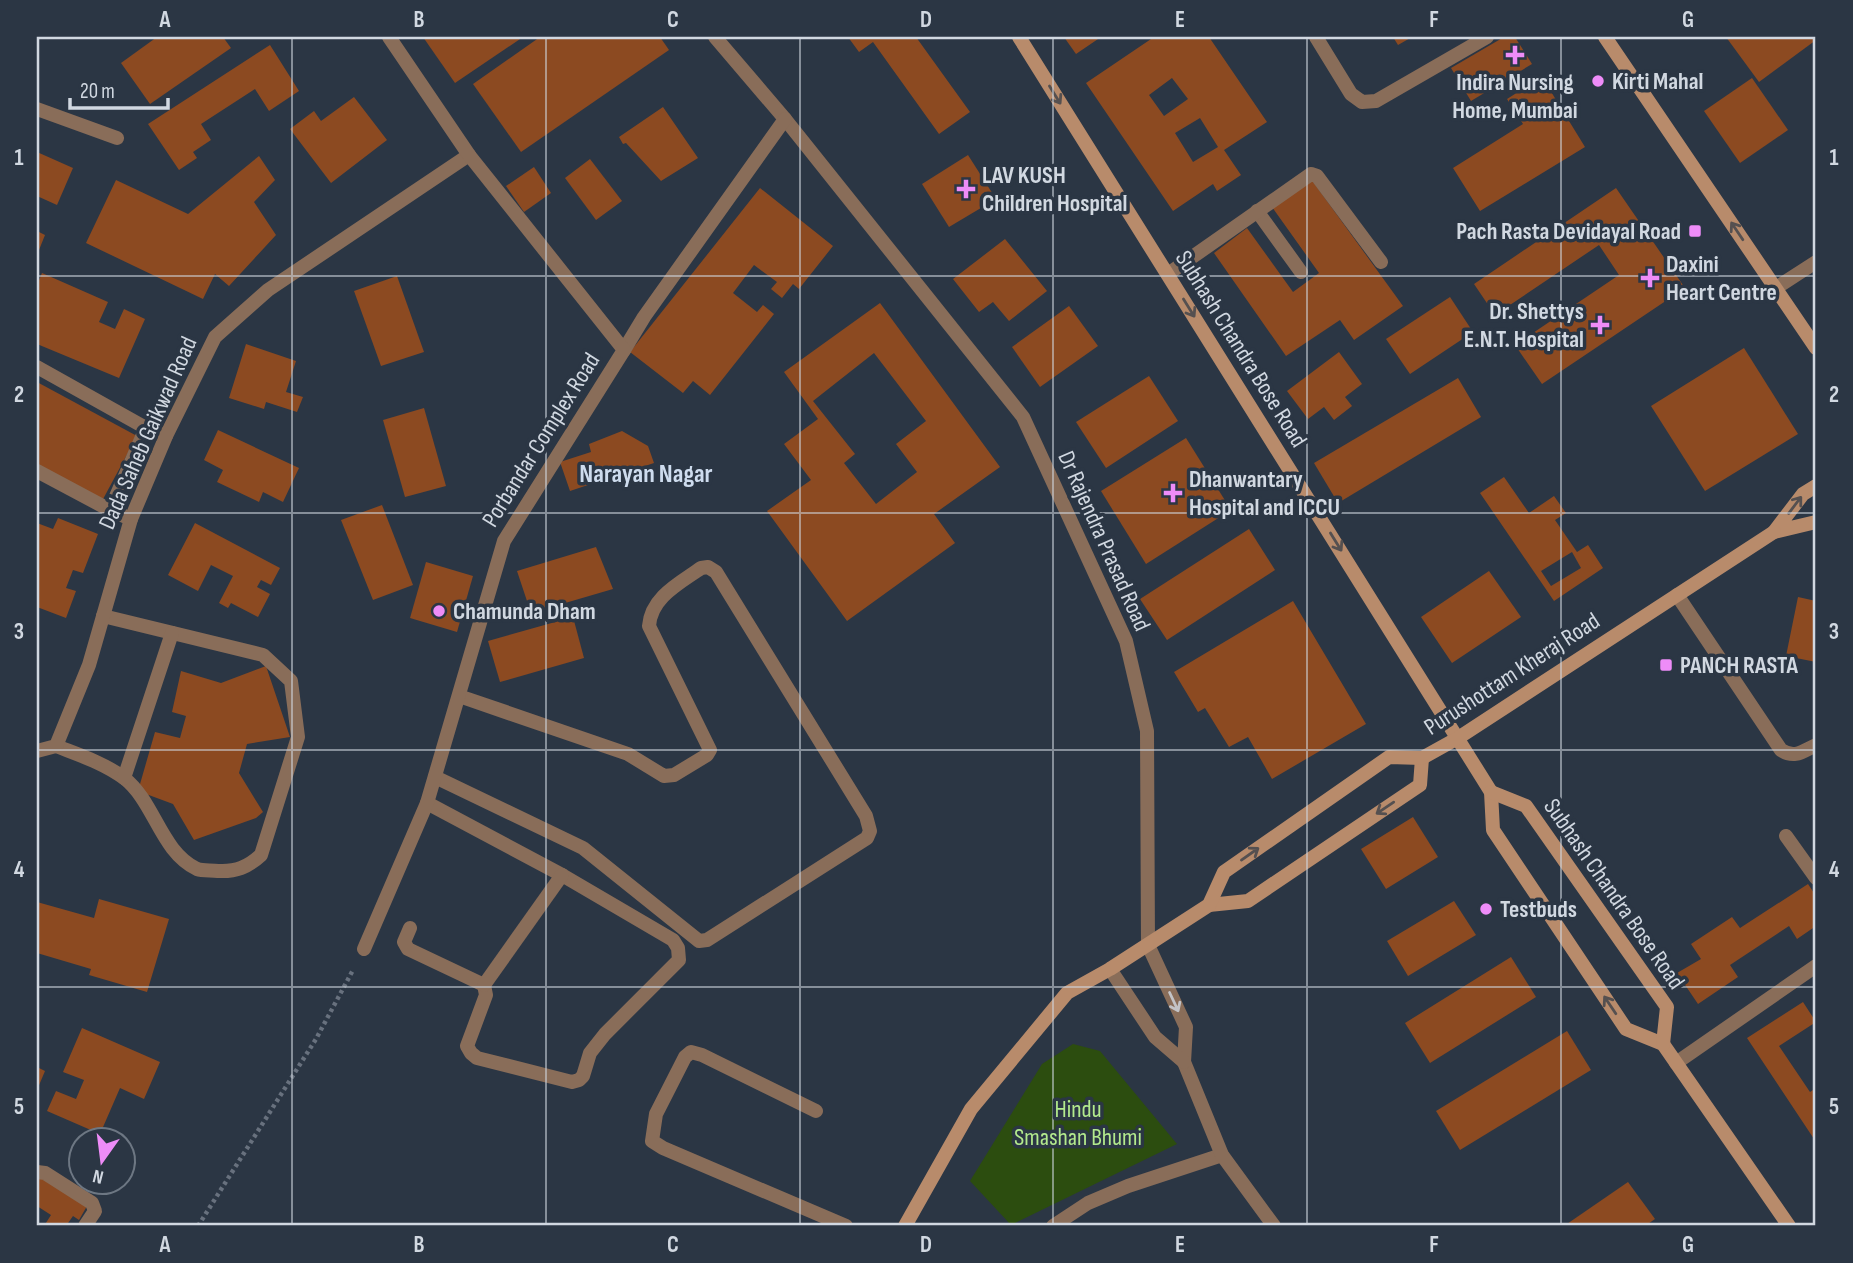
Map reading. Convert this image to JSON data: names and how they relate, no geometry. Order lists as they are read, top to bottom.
{
  "streets": {
    "main road": ["Subhash Chandra Bose Road", "Purushottam Kheraj Road"],
    "street": ["Dada Saheb Gaikwad Road", "Porbandar Complex Road", "Dr Rajendra Prasad Road"]
  },
  "crossings": [
    ["Subhash Chandra Bose Road", "Purushottam Kheraj Road"],
    ["Dada Saheb Gaikwad Road", "Porbandar Complex Road"]
  ],
  "districts": ["Narayan Nagar"],
  "parks": ["Hindu Smashan Bhumi"],
  "places": {
    "health": [
      "Indira Nursing Home, Mumbai",
      "LAV KUSH Children Hospital",
      "Daxini Heart Centre",
      "Dr. Shettys E.N.T. Hospital",
      "Dhanwantary Hospital and ICCU"
    ],
    "other": ["Kirti Mahal", "Chamunda Dham", "Testbuds"],
    "transit": ["Pach Rasta Devidayal Road", "PANCH RASTA"]
  },
  "scale_bar": "20 m",
  "north": "bottom",
  "grid": {
    "columns": [
      "A",
      "B",
      "C",
      "D",
      "E",
      "F",
      "G"
    ],
    "rows": [
      "1",
      "2",
      "3",
      "4",
      "5"
    ]
  }
}
